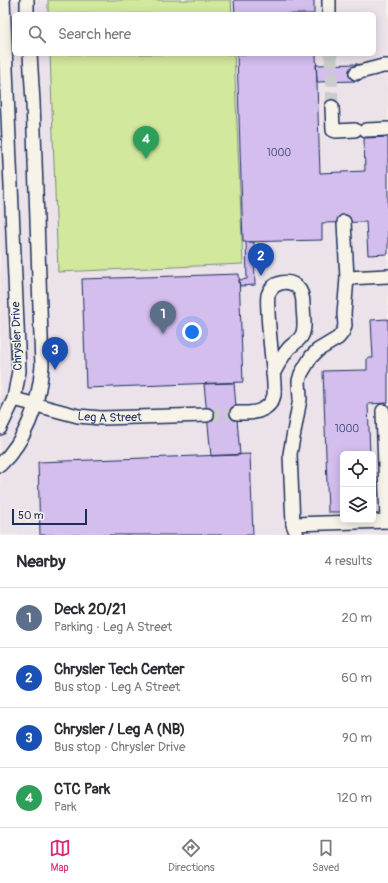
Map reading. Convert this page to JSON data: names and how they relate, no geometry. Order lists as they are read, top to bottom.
{
  "streets": {
    "street": ["Chrysler Drive", "Leg A Street"]
  },
  "crossings": [
    ["Chrysler Drive", "Leg A Street"]
  ],
  "house_numbers": ["1000", "1000"],
  "scale_bar": "50 m",
  "page": {
    "search": "Search here",
    "pins": [
      "4",
      "2",
      "1",
      "3"
    ],
    "scale": "50 m",
    "heading": ["Nearby", "4 results"],
    "list": [
      {
        "mark": "1",
        "name": "Deck 20/21",
        "note": "Parking · Leg A Street",
        "value": "20 m"
      },
      {
        "mark": "2",
        "name": "Chrysler Tech Center",
        "note": "Bus stop · Leg A Street",
        "value": "60 m"
      },
      {
        "mark": "3",
        "name": "Chrysler / Leg A (NB)",
        "note": "Bus stop · Chrysler Drive",
        "value": "90 m"
      },
      {
        "mark": "4",
        "name": "CTC Park",
        "note": "Park",
        "value": "120 m"
      }
    ],
    "nav": ["Map", "Directions", "Saved"]
  }
}
